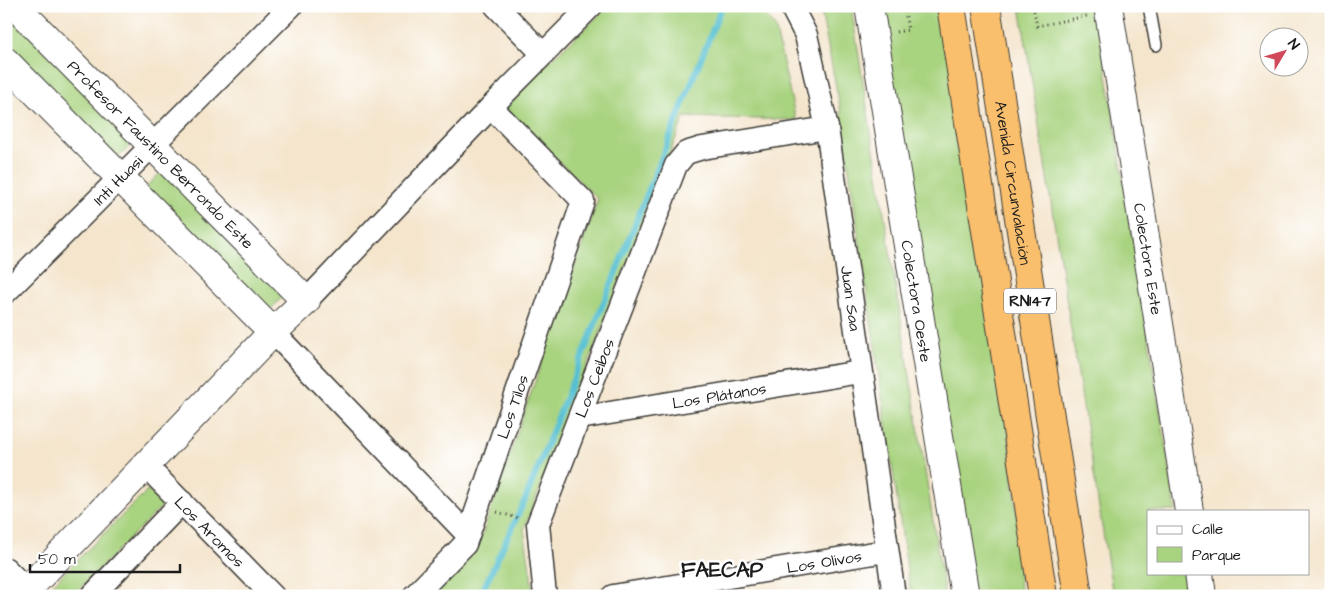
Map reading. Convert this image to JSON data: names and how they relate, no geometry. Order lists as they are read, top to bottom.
{
  "streets": {
    "highway": ["Avenida Circunvalación", "RN147"],
    "street": [
      "Profesor Faustino Berrondo Este",
      "Inti Huasi",
      "Colectora Este",
      "Juan Saa",
      "Colectora Oeste",
      "Los Ceibos",
      "Los Plátanos",
      "Los Tilos",
      "Los Aromos",
      "Los Olivos"
    ]
  },
  "crossings": [
    ["Profesor Faustino Berrondo Este", "Inti Huasi"],
    ["Juan Saa", "Los Ceibos"],
    ["Juan Saa", "Los Plátanos"],
    ["Juan Saa", "Los Olivos"],
    ["Los Ceibos", "Los Plátanos"]
  ],
  "districts": ["FAECAP"],
  "legend": ["Calle", "Parque"],
  "scale_bar": "50 m",
  "north": "top right"
}
